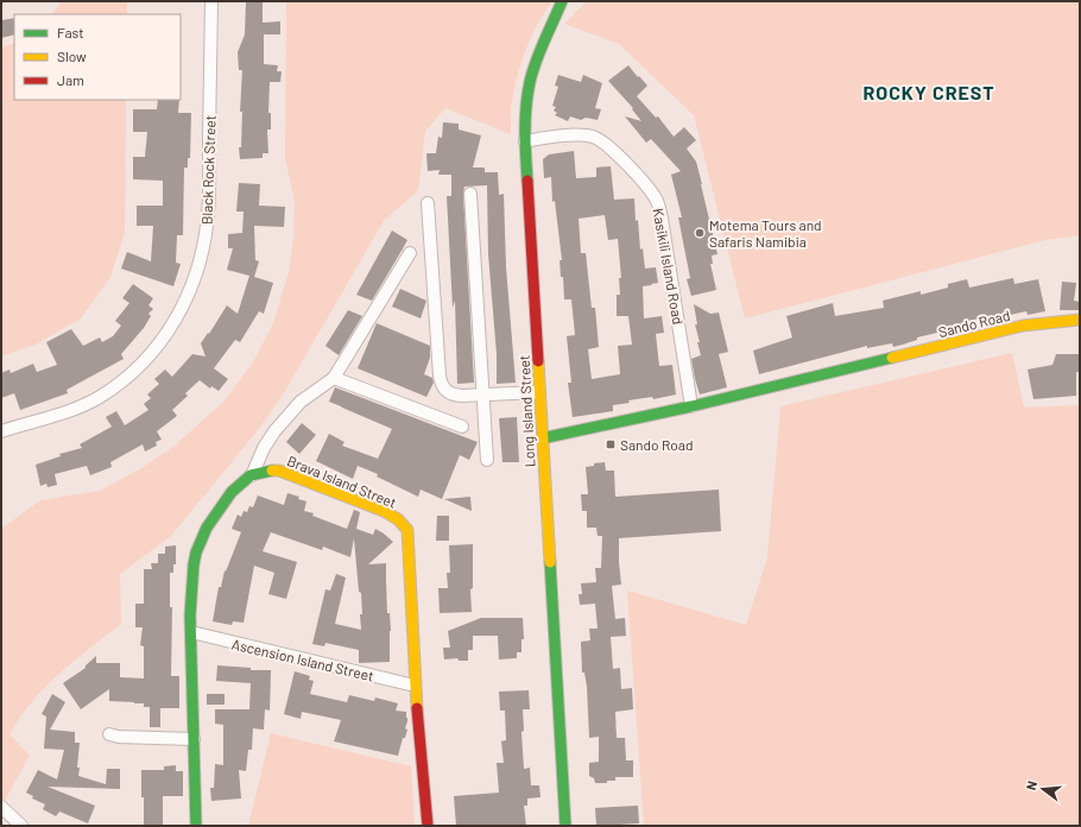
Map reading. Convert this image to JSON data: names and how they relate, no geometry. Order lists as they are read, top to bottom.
{
  "streets": {
    "street": [
      "Black Rock Street",
      "Kasikili Island Road",
      "Sando Road",
      "Long Island Street",
      "Brava Island Street",
      "Ascension Island Street"
    ]
  },
  "crossings": [
    ["Kasikili Island Road", "Sando Road"],
    ["Kasikili Island Road", "Long Island Street"],
    ["Sando Road", "Long Island Street"],
    ["Brava Island Street", "Ascension Island Street"]
  ],
  "districts": ["ROCKY CREST"],
  "places": {
    "other": ["Motema Tours and Safaris Namibia"],
    "transit": ["Sando Road"]
  },
  "legend": ["Fast", "Slow", "Jam"],
  "north": "left"
}
